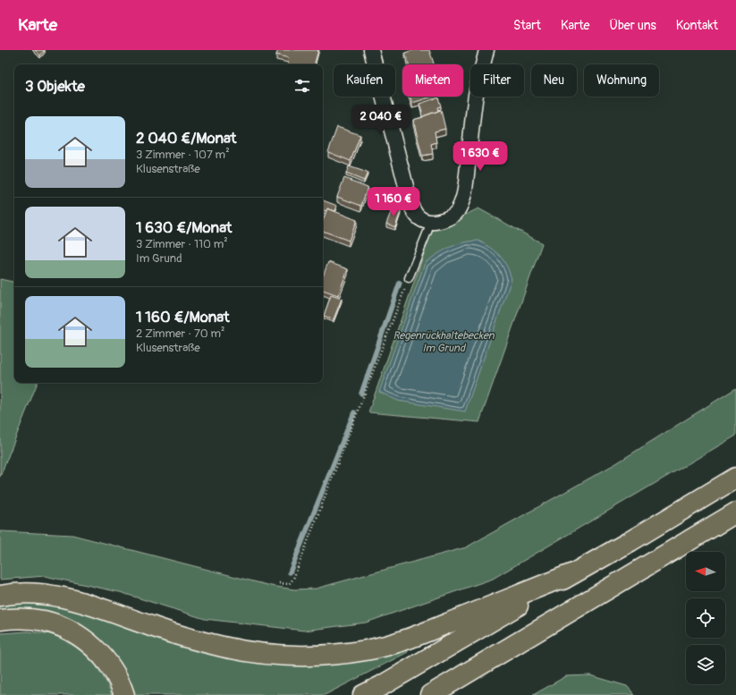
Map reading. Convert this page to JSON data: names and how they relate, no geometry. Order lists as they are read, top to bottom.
{
  "water": ["Regenrückhaltebecken Im Grund"],
  "north": "left",
  "page": {
    "header": "Karte",
    "nav": [
      "Start",
      "Karte",
      "Über uns",
      "Kontakt"
    ],
    "chip": [
      "Kaufen",
      "Mieten",
      "Filter",
      "Neu",
      "Wohnung"
    ],
    "heading": "3 Objekte",
    "price": ["2 040 €", "1 630 €", "1 160 €"],
    "list": [
      {
        "name": "2 040 €/Monat",
        "note": "3 Zimmer · 107 m² · Klusenstraße"
      },
      {
        "name": "1 630 €/Monat",
        "note": "3 Zimmer · 110 m² · Im Grund"
      },
      {
        "name": "1 160 €/Monat",
        "note": "2 Zimmer · 70 m² · Klusenstraße"
      }
    ]
  }
}
